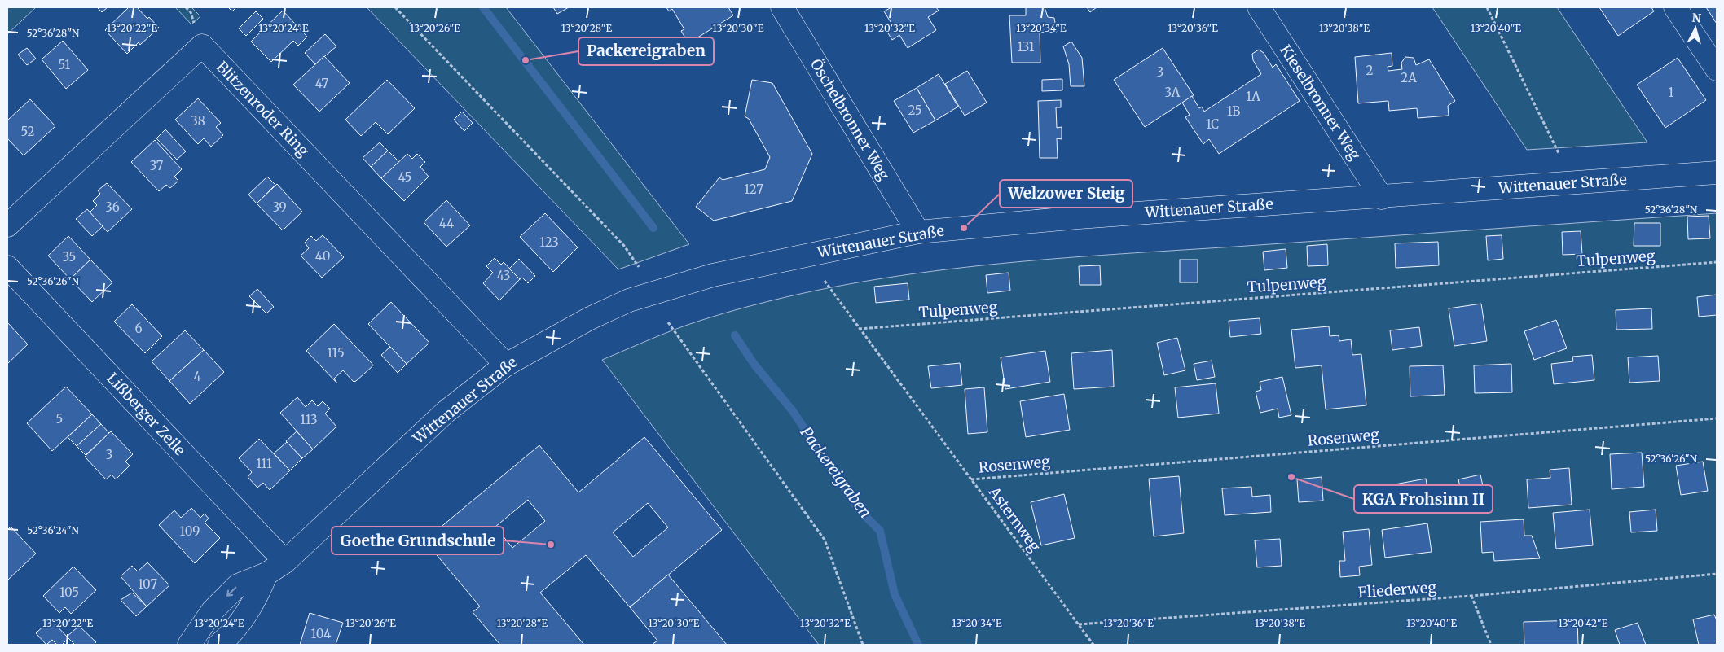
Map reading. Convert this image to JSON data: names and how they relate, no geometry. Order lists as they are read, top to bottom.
{
  "streets": {
    "street": [
      "Kieselbronner Weg",
      "Blitzenroder Ring",
      "Öschelbronner Weg",
      "Wittenauer Straße",
      "Lißberger Zeile"
    ],
    "path": [
      "Tulpenweg",
      "Rosenweg",
      "Asternweg",
      "Fliederweg"
    ]
  },
  "crossings": [
    ["Kieselbronner Weg", "Wittenauer Straße"],
    ["Blitzenroder Ring", "Wittenauer Straße"],
    ["Öschelbronner Weg", "Wittenauer Straße"],
    ["Wittenauer Straße", "Lißberger Zeile"],
    ["Tulpenweg", "Asternweg"],
    ["Rosenweg", "Asternweg"],
    ["Asternweg", "Fliederweg"]
  ],
  "water": ["Packereigraben"],
  "places": [
    "Packereigraben",
    "Welzower Steig",
    "KGA Frohsinn II",
    "Goethe Grundschule"
  ],
  "house_numbers": [
    "131",
    "51",
    "2",
    "3",
    "2A",
    "47",
    "3A",
    "1",
    "1A",
    "25",
    "1B",
    "38",
    "1C",
    "52",
    "37",
    "45",
    "127",
    "36",
    "39",
    "44",
    "123",
    "40",
    "35",
    "43",
    "6",
    "115",
    "4",
    "5",
    "113",
    "3",
    "111",
    "109",
    "107",
    "105",
    "104"
  ],
  "north": "top",
  "coordinates": [
    "13°20'22\"E",
    "13°20'24\"E",
    "13°20'26\"E",
    "13°20'28\"E",
    "13°20'30\"E",
    "13°20'32\"E",
    "13°20'34\"E",
    "13°20'36\"E",
    "13°20'38\"E",
    "13°20'40\"E",
    "52°36'28\"N",
    "52°36'26\"N",
    "52°36'24\"N",
    "13°20'42\"E"
  ]
}
